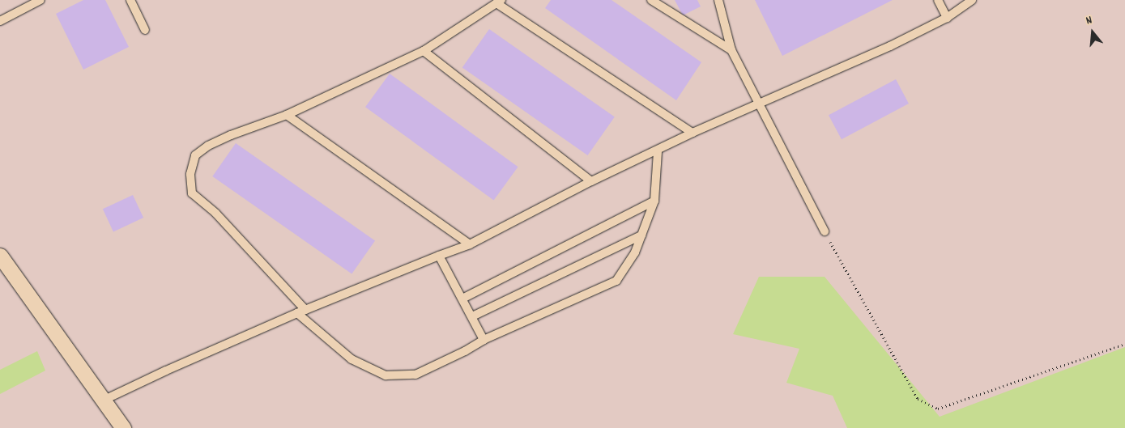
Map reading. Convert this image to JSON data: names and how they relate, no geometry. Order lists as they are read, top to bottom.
{
  "north": "top"
}
